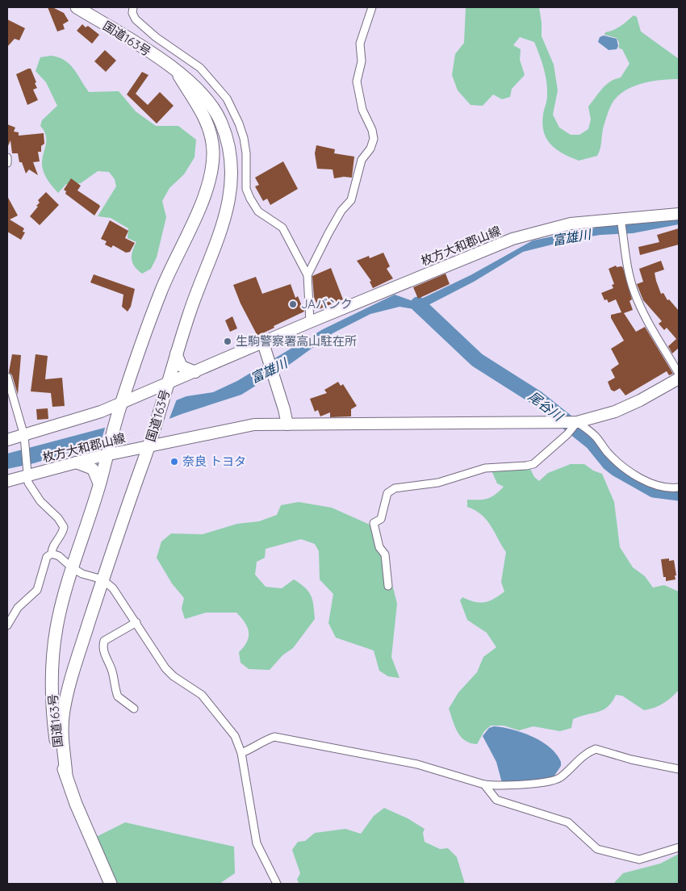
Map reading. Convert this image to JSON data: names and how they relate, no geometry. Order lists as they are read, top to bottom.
{
  "streets": {
    "highway": ["国道163号"],
    "main road": ["枚方大和郡山線"]
  },
  "crossings": [
    ["国道163号", "枚方大和郡山線"]
  ],
  "water": ["富雄川", "尾谷川"],
  "places": ["JAバンク", "生駒警察署高山駐在所", "奈良 トヨタ"]
}
